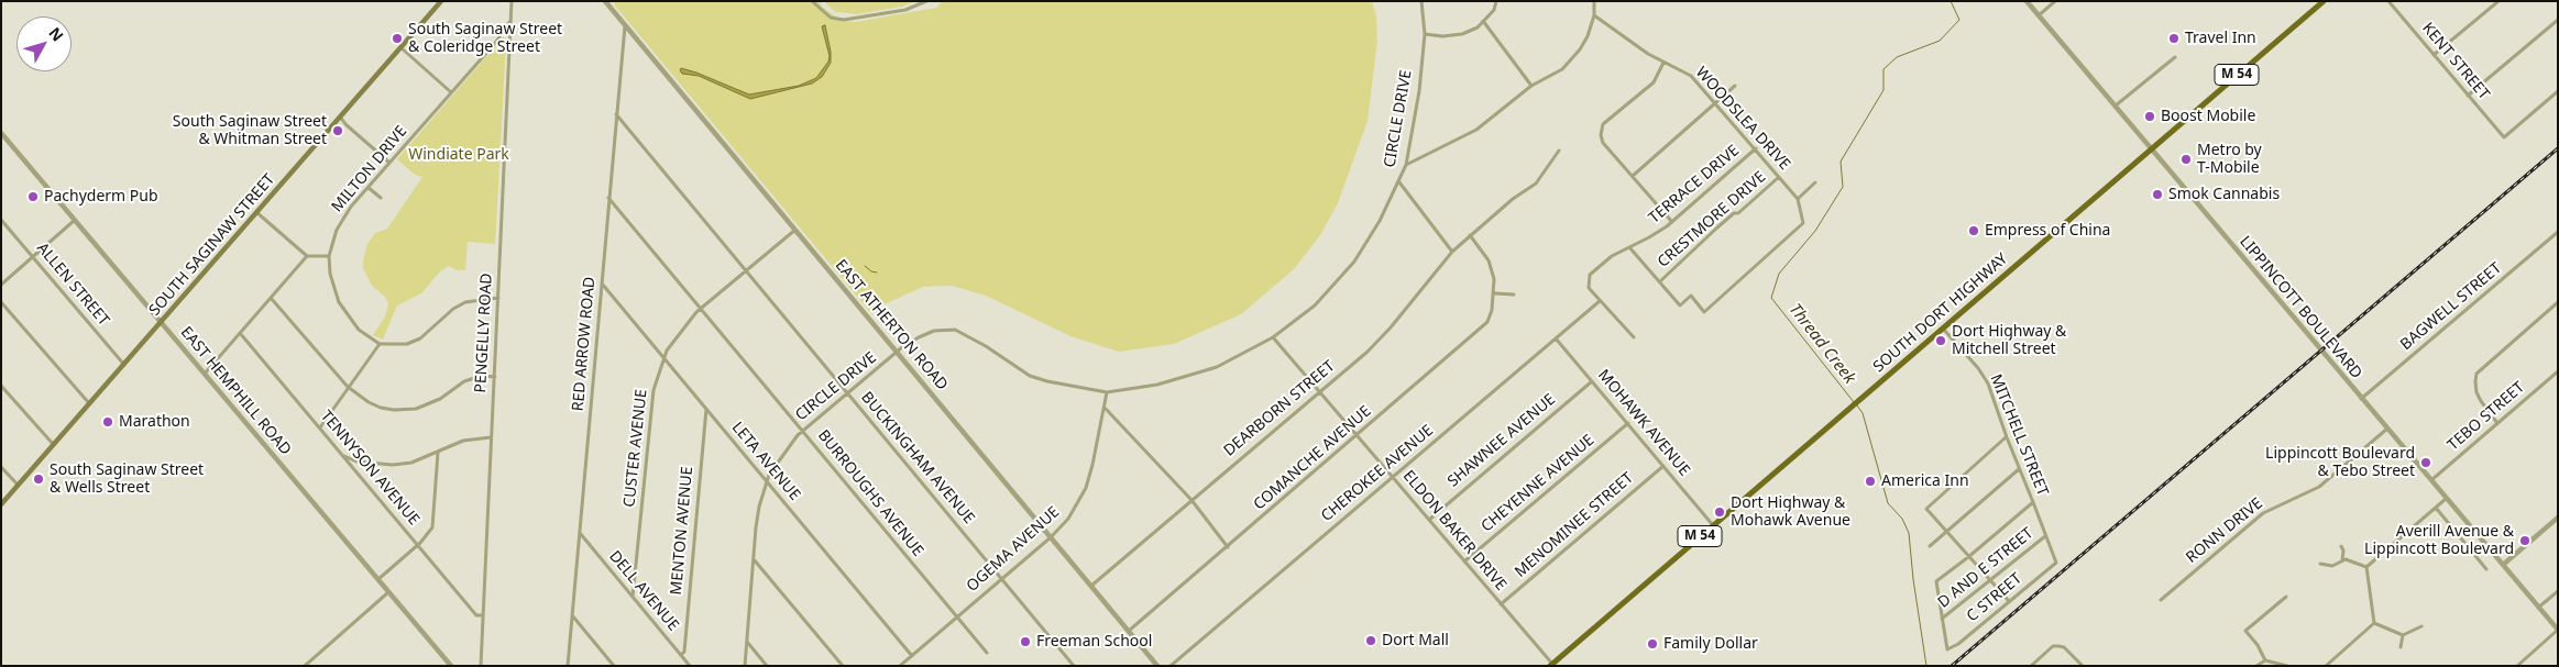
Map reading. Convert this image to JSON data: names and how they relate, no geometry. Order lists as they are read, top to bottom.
{
  "streets": {
    "main road": ["M 54", "SOUTH SAGINAW STREET", "SOUTH DORT HIGHWAY"],
    "street": [
      "KENT STREET",
      "CIRCLE DRIVE",
      "WOODSLEA DRIVE",
      "MILTON DRIVE",
      "TERRACE DRIVE",
      "CRESTMORE DRIVE",
      "ALLEN STREET",
      "BAGWELL STREET",
      "LIPPINCOTT BOULEVARD",
      "EAST ATHERTON ROAD",
      "PENGELLY ROAD",
      "RED ARROW ROAD",
      "EAST HEMPHILL ROAD",
      "DEARBORN STREET",
      "TEBO STREET",
      "MOHAWK AVENUE",
      "MITCHELL STREET",
      "SHAWNEE AVENUE",
      "CUSTER AVENUE",
      "BUCKINGHAM AVENUE",
      "COMANCHE AVENUE",
      "LETA AVENUE",
      "TENNYSON AVENUE",
      "CHEROKEE AVENUE",
      "CHEYENNE AVENUE",
      "BURROUGHS AVENUE",
      "MENOMINEE STREET",
      "MENTON AVENUE",
      "ELDON BAKER DRIVE",
      "RONN DRIVE",
      "OGEMA AVENUE",
      "D AND E STREET",
      "DELL AVENUE",
      "C STREET"
    ]
  },
  "crossings": [
    ["CIRCLE DRIVE", "EAST ATHERTON ROAD"],
    ["CIRCLE DRIVE", "BUCKINGHAM AVENUE"],
    ["CIRCLE DRIVE", "LETA AVENUE"],
    ["CIRCLE DRIVE", "BURROUGHS AVENUE"],
    ["CIRCLE DRIVE", "ELDON BAKER DRIVE"],
    ["CIRCLE DRIVE", "OGEMA AVENUE"],
    ["WOODSLEA DRIVE", "TERRACE DRIVE"],
    ["WOODSLEA DRIVE", "CRESTMORE DRIVE"],
    ["MILTON DRIVE", "PENGELLY ROAD"],
    ["TERRACE DRIVE", "CHEROKEE AVENUE"],
    ["SOUTH SAGINAW STREET", "ALLEN STREET"],
    ["SOUTH SAGINAW STREET", "EAST HEMPHILL ROAD"],
    ["BAGWELL STREET", "LIPPINCOTT BOULEVARD"],
    ["LIPPINCOTT BOULEVARD", "SOUTH DORT HIGHWAY"],
    ["LIPPINCOTT BOULEVARD", "TEBO STREET"],
    ["LIPPINCOTT BOULEVARD", "RONN DRIVE"],
    ["SOUTH DORT HIGHWAY", "MOHAWK AVENUE"],
    ["SOUTH DORT HIGHWAY", "MITCHELL STREET"],
    ["SOUTH DORT HIGHWAY", "ELDON BAKER DRIVE"],
    ["EAST ATHERTON ROAD", "RED ARROW ROAD"],
    ["EAST ATHERTON ROAD", "DEARBORN STREET"],
    ["EAST ATHERTON ROAD", "CUSTER AVENUE"],
    ["EAST ATHERTON ROAD", "COMANCHE AVENUE"],
    ["EAST ATHERTON ROAD", "OGEMA AVENUE"],
    ["PENGELLY ROAD", "TENNYSON AVENUE"],
    ["RED ARROW ROAD", "BUCKINGHAM AVENUE"],
    ["RED ARROW ROAD", "LETA AVENUE"],
    ["RED ARROW ROAD", "BURROUGHS AVENUE"],
    ["RED ARROW ROAD", "DELL AVENUE"],
    ["DEARBORN STREET", "COMANCHE AVENUE"],
    ["DEARBORN STREET", "ELDON BAKER DRIVE"],
    ["MOHAWK AVENUE", "SHAWNEE AVENUE"],
    ["MOHAWK AVENUE", "CHEROKEE AVENUE"],
    ["MOHAWK AVENUE", "CHEYENNE AVENUE"],
    ["MOHAWK AVENUE", "MENOMINEE STREET"],
    ["MITCHELL STREET", "D AND E STREET"],
    ["MITCHELL STREET", "C STREET"],
    ["SHAWNEE AVENUE", "ELDON BAKER DRIVE"],
    ["CUSTER AVENUE", "BUCKINGHAM AVENUE"],
    ["CUSTER AVENUE", "LETA AVENUE"],
    ["CUSTER AVENUE", "BURROUGHS AVENUE"],
    ["CUSTER AVENUE", "DELL AVENUE"],
    ["BUCKINGHAM AVENUE", "OGEMA AVENUE"],
    ["COMANCHE AVENUE", "ELDON BAKER DRIVE"],
    ["LETA AVENUE", "MENTON AVENUE"],
    ["LETA AVENUE", "OGEMA AVENUE"],
    ["CHEROKEE AVENUE", "ELDON BAKER DRIVE"],
    ["CHEYENNE AVENUE", "ELDON BAKER DRIVE"],
    ["BURROUGHS AVENUE", "OGEMA AVENUE"],
    ["MENOMINEE STREET", "ELDON BAKER DRIVE"],
    ["MENTON AVENUE", "DELL AVENUE"],
    ["D AND E STREET", "C STREET"]
  ],
  "water": ["Thread Creek"],
  "parks": ["Windiate Park"],
  "places": [
    "South Saginaw Street & Coleridge Street",
    "Travel Inn",
    "Boost Mobile",
    "South Saginaw Street & Whitman Street",
    "Metro by T-Mobile",
    "Smok Cannabis",
    "Pachyderm Pub",
    "Empress of China",
    "Dort Highway & Mitchell Street",
    "Marathon",
    "Lippincott Boulevard & Tebo Street",
    "South Saginaw Street & Wells Street",
    "America Inn",
    "Dort Highway & Mohawk Avenue",
    "Averill Avenue & Lippincott Boulevard",
    "Dort Mall",
    "Freeman School",
    "Family Dollar"
  ],
  "north": "top right"
}
